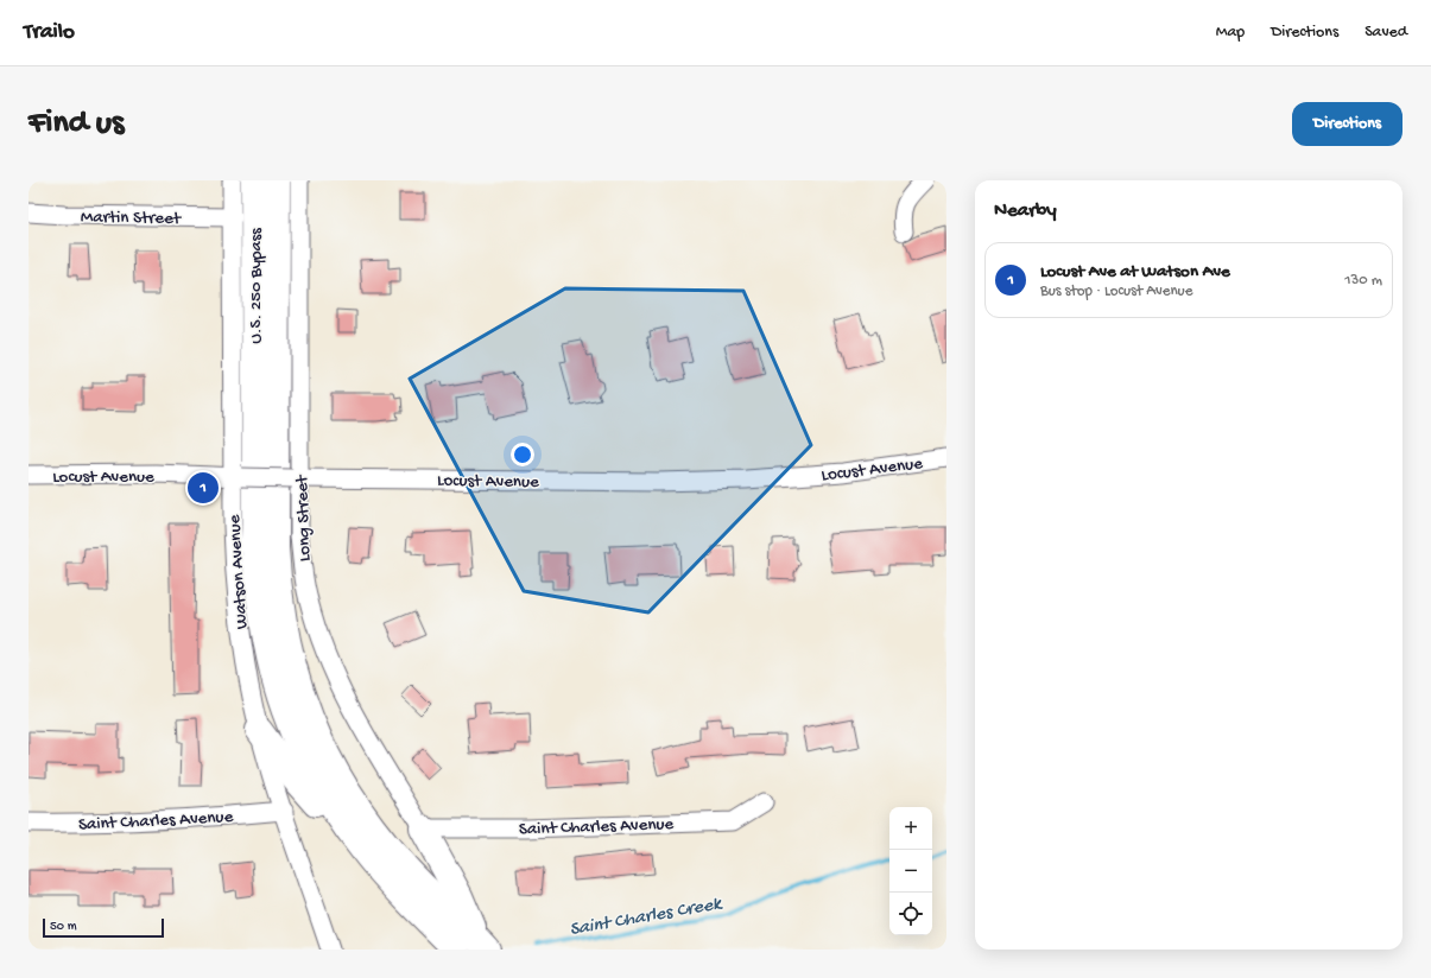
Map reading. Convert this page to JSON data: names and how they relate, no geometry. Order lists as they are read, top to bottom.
{
  "streets": {
    "highway": ["U.S. 250 Bypass"],
    "street": [
      "Martin Street",
      "Locust Avenue",
      "Long Street",
      "Watson Avenue",
      "Saint Charles Avenue"
    ]
  },
  "crossings": [
    ["Martin Street", "Watson Avenue"],
    ["Locust Avenue", "Long Street"],
    ["Locust Avenue", "Watson Avenue"],
    ["Long Street", "Saint Charles Avenue"],
    ["Watson Avenue", "Saint Charles Avenue"]
  ],
  "water": ["Saint Charles Creek"],
  "scale_bar": "50 m",
  "page": {
    "header": "Trailo",
    "nav": ["Map", "Directions", "Saved"],
    "buttons": "Directions",
    "title": "Find us",
    "heading": "Nearby",
    "list": [
      {
        "mark": "1",
        "name": "Locust Ave at Watson Ave",
        "note": "Bus stop · Locust Avenue",
        "value": "130 m"
      }
    ],
    "pins": "1",
    "map_buttons": ["+", "−"],
    "scale": "50 m"
  }
}
